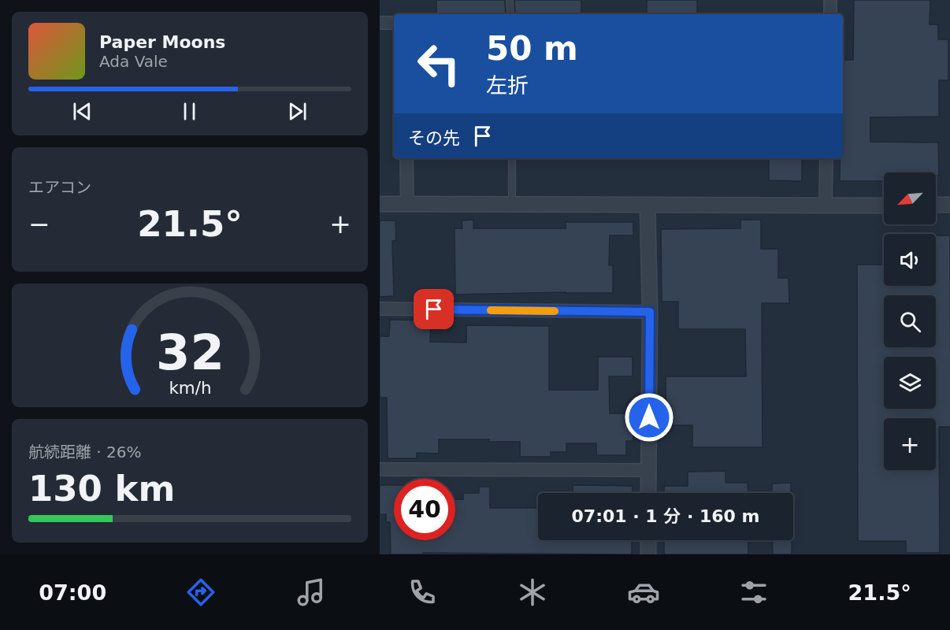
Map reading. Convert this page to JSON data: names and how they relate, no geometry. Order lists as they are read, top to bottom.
{
  "north": "bottom left",
  "page": {
    "turn": ["50 m", "左折"],
    "song": ["Paper Moons", "Ada Vale"],
    "then": "その先",
    "tile": [
      "エアコン",
      ["航続距離 · 26%", "130 km"]
    ],
    "map_buttons": "+",
    "heat": ["−", "21.5°", "+"],
    "limit": "40",
    "trip": "07:01 · 1 分 · 160 m",
    "tabs": ["07:00", "21.5°"],
    "gauge": ["32", "km/h"]
  }
}
